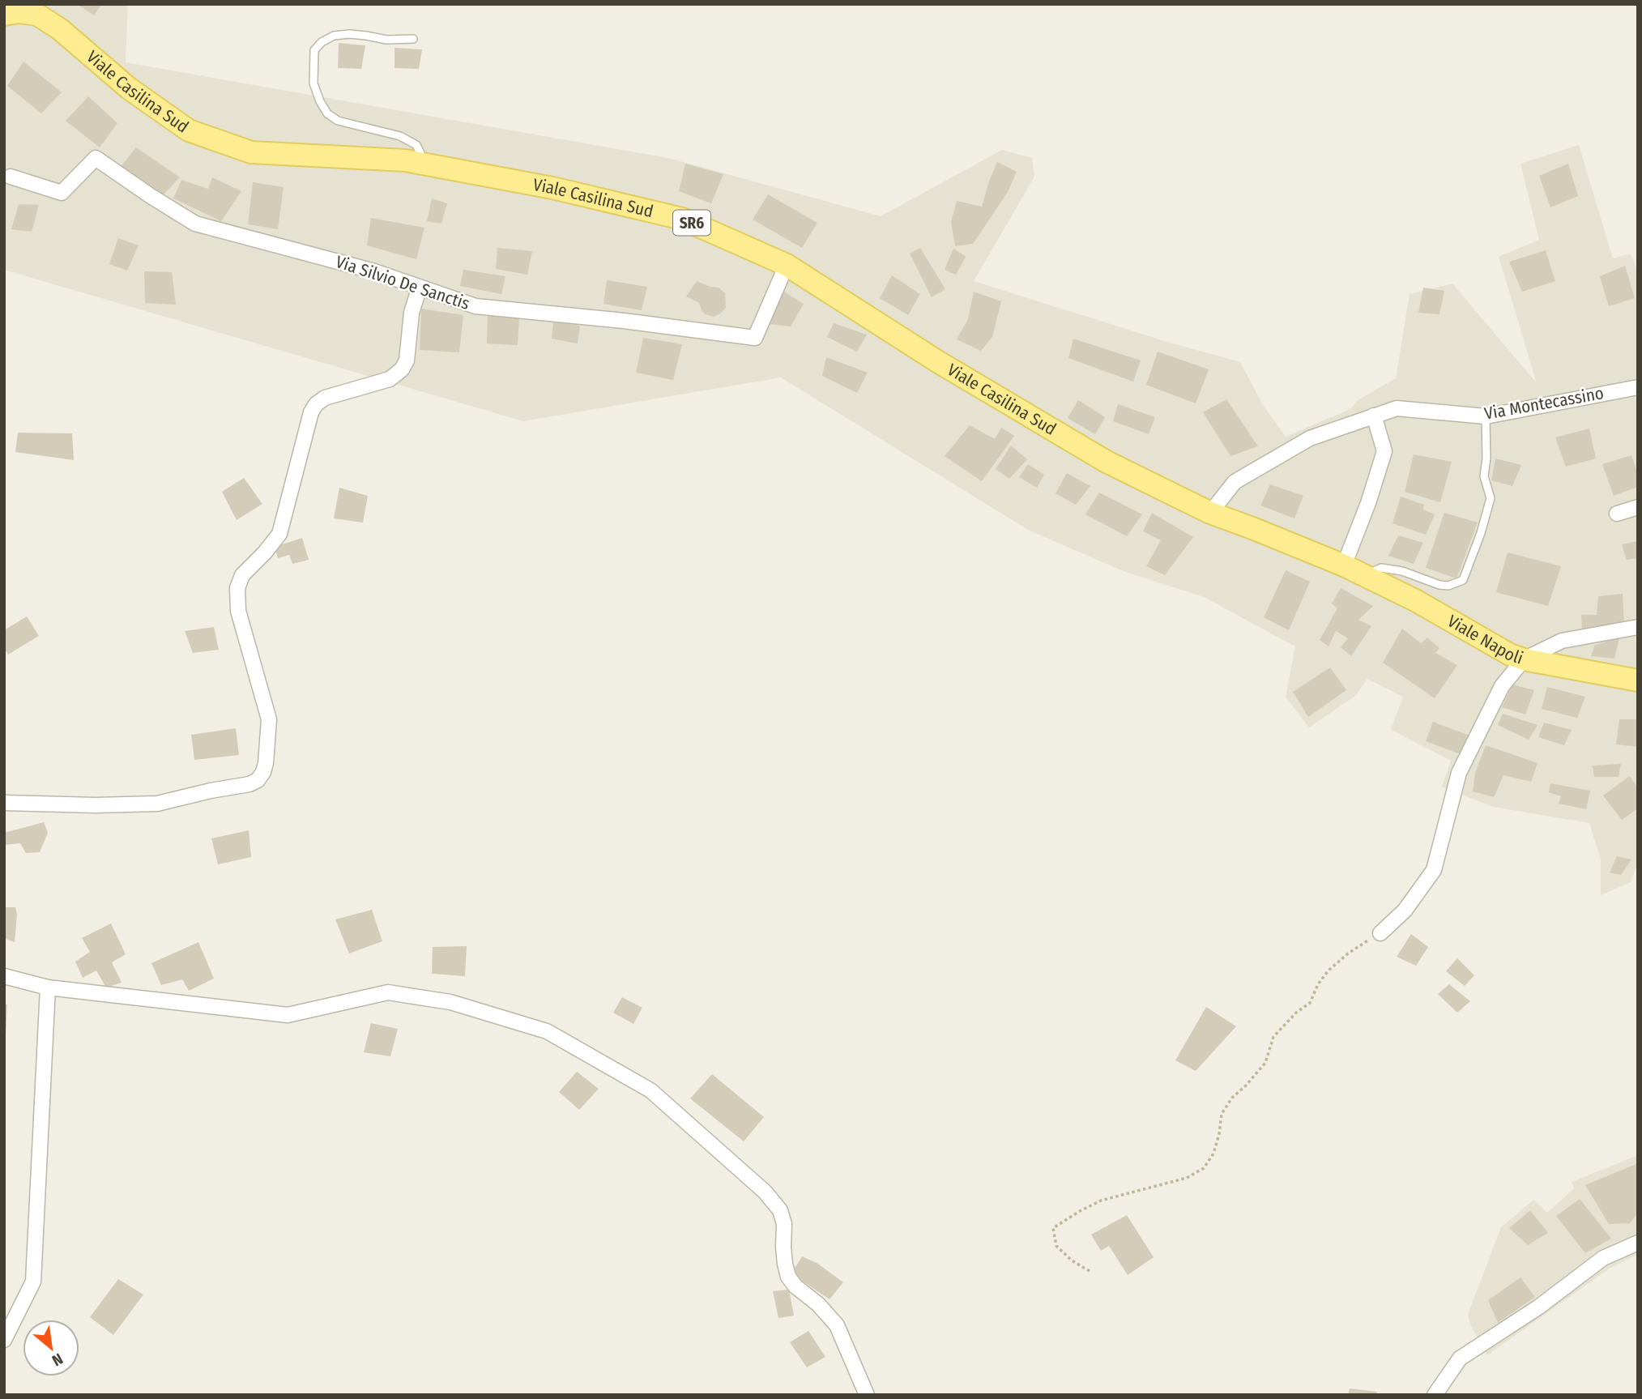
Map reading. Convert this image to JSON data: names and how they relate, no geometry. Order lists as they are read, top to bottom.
{
  "streets": {
    "main road": ["Viale Casilina Sud", "SR6", "Viale Napoli"],
    "street": ["Via Silvio De Sanctis", "Via Montecassino"]
  },
  "crossings": [
    ["Viale Casilina Sud", "Via Silvio De Sanctis"],
    ["Viale Casilina Sud", "Via Montecassino"],
    ["Viale Casilina Sud", "Viale Napoli"]
  ],
  "north": "bottom right"
}
